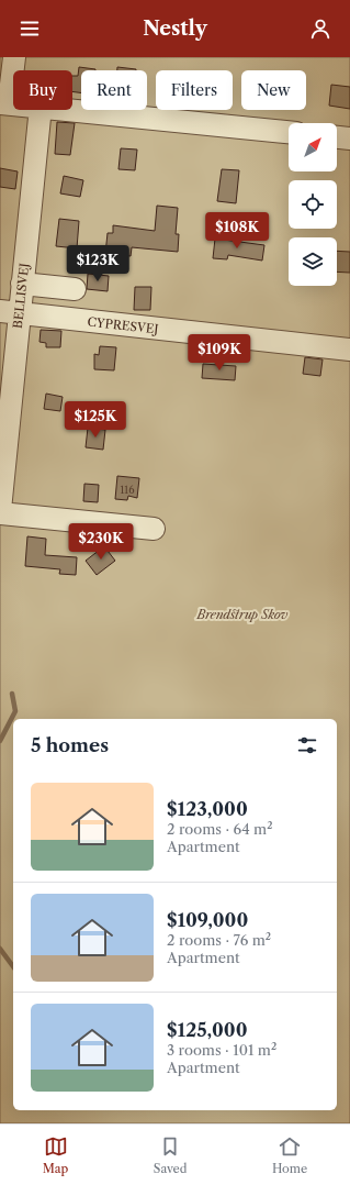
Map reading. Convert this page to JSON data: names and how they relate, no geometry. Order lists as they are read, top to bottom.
{
  "streets": {
    "lane": ["BELLISVEJ", "CYPRESVEJ"]
  },
  "crossings": [
    ["BELLISVEJ", "CYPRESVEJ"]
  ],
  "parks": ["Brendstrup Skov"],
  "house_numbers": ["116"],
  "north": "top right",
  "page": {
    "header": "Nestly",
    "chip": [
      "Buy",
      "Rent",
      "Filters",
      "New"
    ],
    "price": [
      "$108K",
      "$123K",
      "$109K",
      "$125K",
      "$230K"
    ],
    "heading": "5 homes",
    "list": [
      {
        "name": "$123,000",
        "note": "2 rooms · 64 m² · Apartment"
      },
      {
        "name": "$109,000",
        "note": "2 rooms · 76 m² · Apartment"
      },
      {
        "name": "$125,000",
        "note": "3 rooms · 101 m² · Apartment"
      }
    ],
    "tabs": ["Map", "Saved", "Home"]
  }
}
